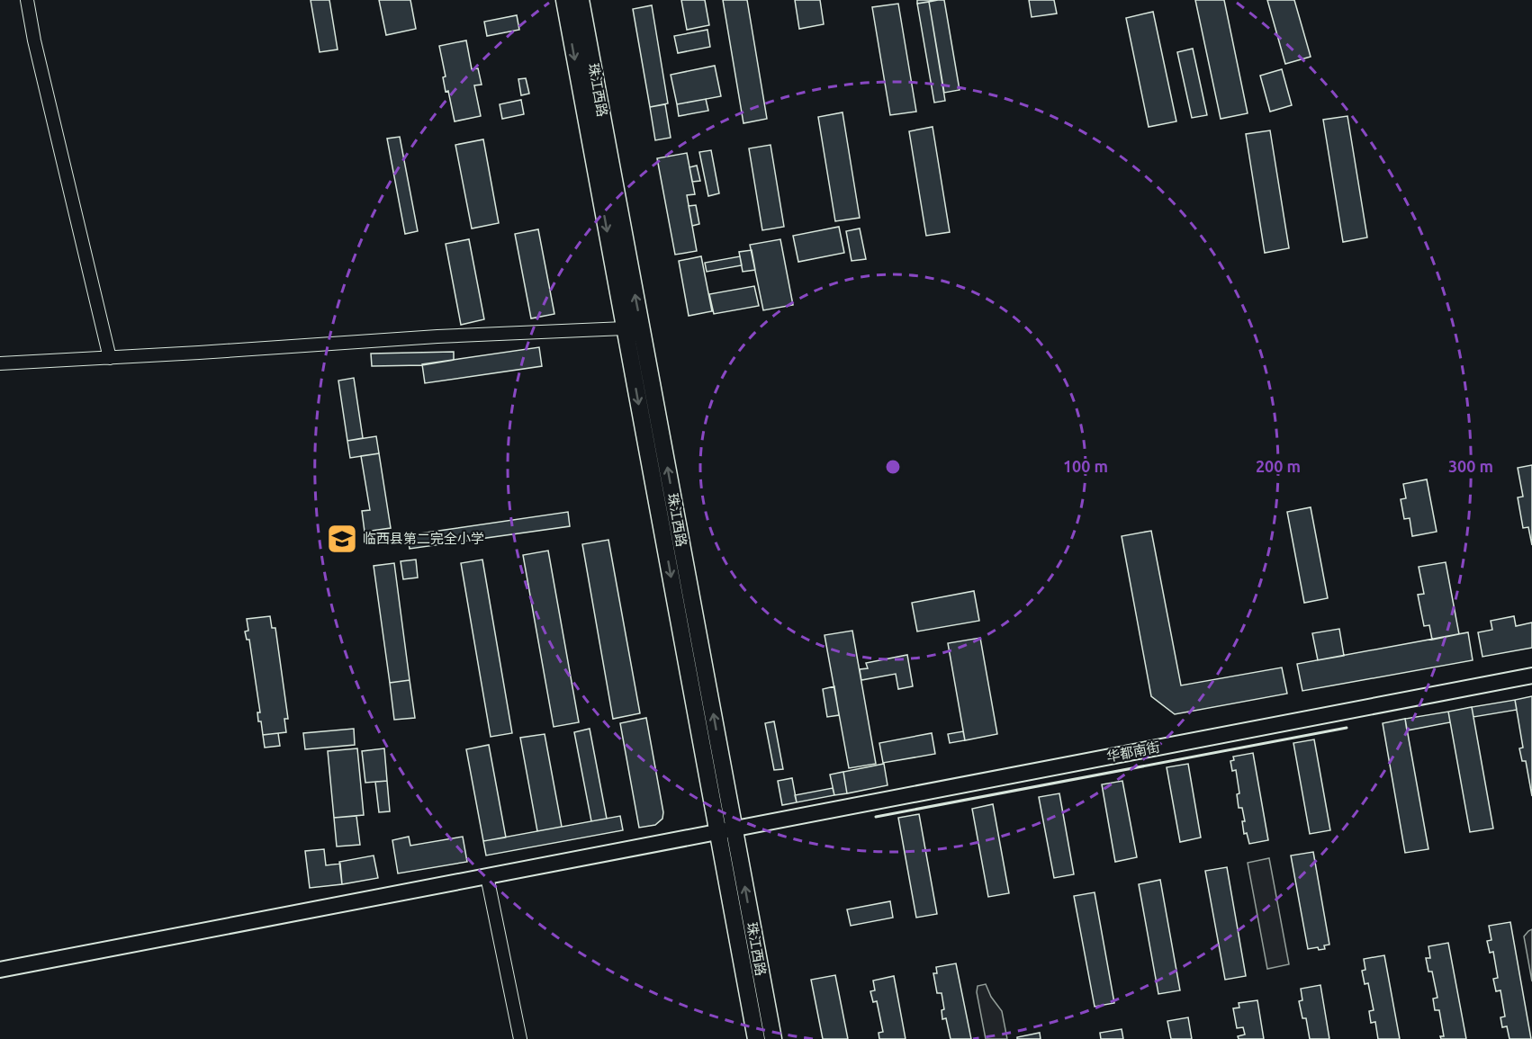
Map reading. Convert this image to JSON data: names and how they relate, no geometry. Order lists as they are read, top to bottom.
{
  "streets": {
    "main road": ["珠江西路"],
    "street": ["华都南街"]
  },
  "crossings": [
    ["珠江西路", "华都南街"]
  ],
  "places": {
    "school or university": ["临西县第二完全小学"]
  },
  "rings": ["100 m", "200 m", "300 m"]
}
